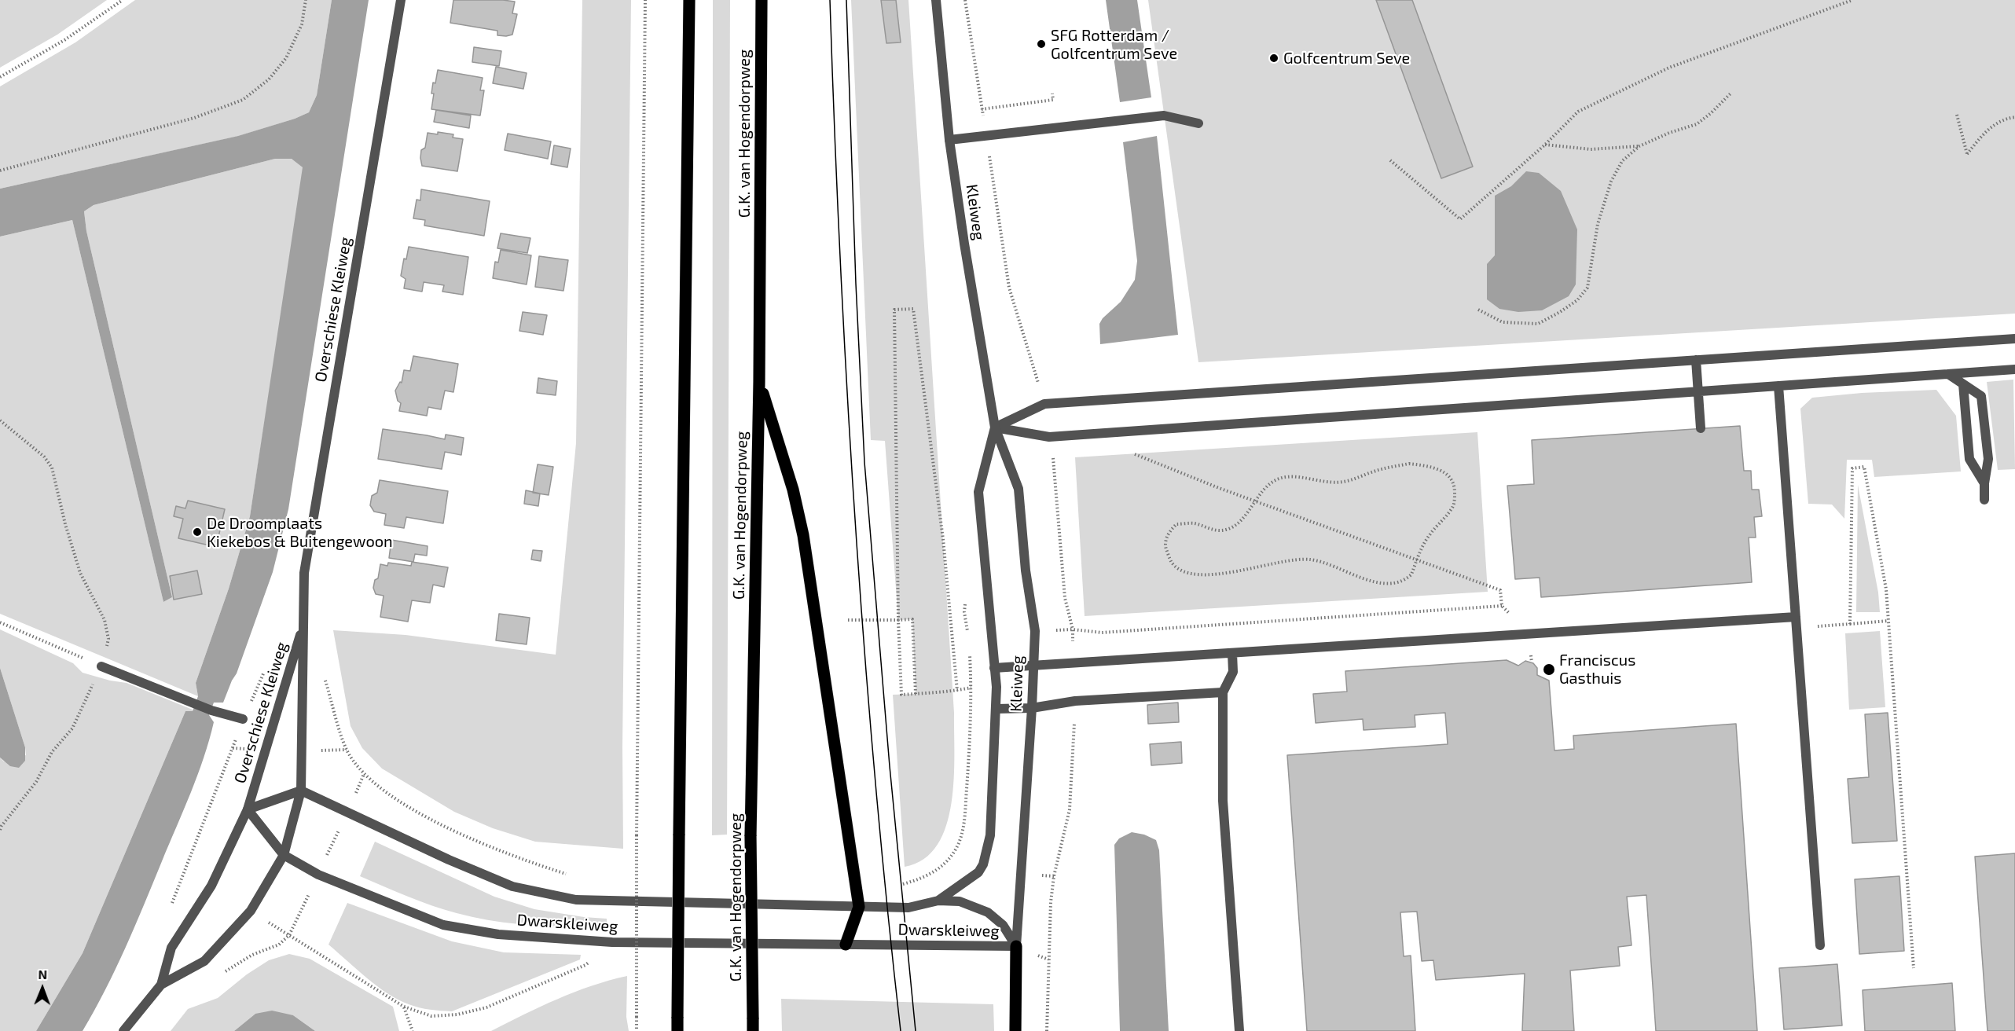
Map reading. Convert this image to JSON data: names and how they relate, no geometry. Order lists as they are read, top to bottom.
{
  "streets": {
    "main road": ["G.K. van Hogendorpweg"],
    "street": ["Kleiweg", "Overschiese Kleiweg", "Dwarskleiweg"]
  },
  "crossings": [
    ["Kleiweg", "Dwarskleiweg"],
    ["Overschiese Kleiweg", "Dwarskleiweg"]
  ],
  "places": [
    "SFG Rotterdam / Golfcentrum Seve",
    "Golfcentrum Seve",
    "De Droomplaats Kiekebos & Buitengewoon",
    "Franciscus Gasthuis"
  ],
  "north": "top"
}
